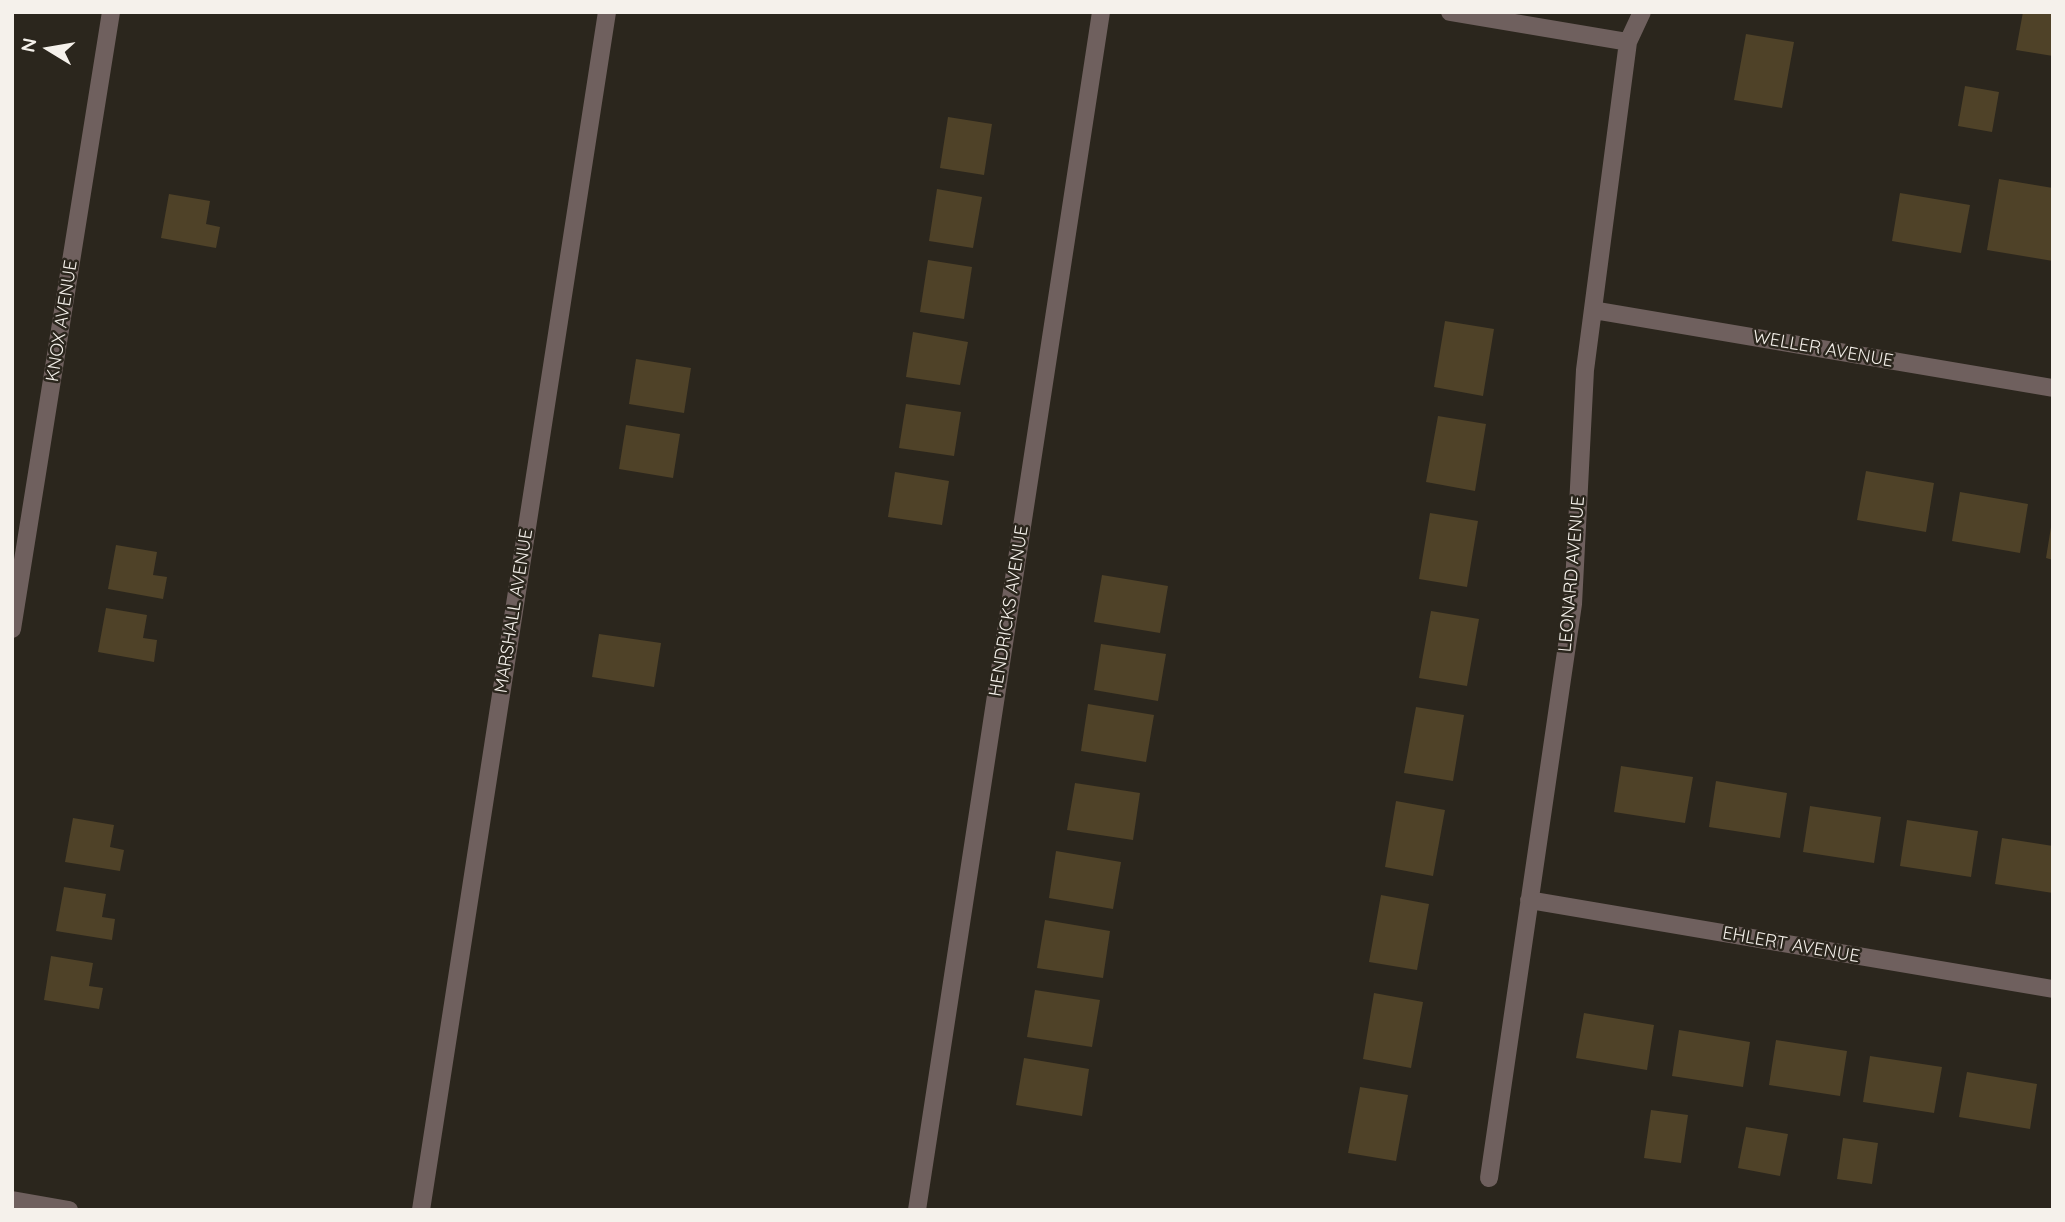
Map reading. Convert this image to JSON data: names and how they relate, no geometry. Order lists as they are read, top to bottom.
{
  "streets": {
    "street": [
      "KNOX AVENUE",
      "WELLER AVENUE",
      "LEONARD AVENUE",
      "MARSHALL AVENUE",
      "HENDRICKS AVENUE",
      "EHLERT AVENUE"
    ]
  },
  "crossings": [
    ["WELLER AVENUE", "LEONARD AVENUE"],
    ["LEONARD AVENUE", "EHLERT AVENUE"]
  ],
  "north": "left"
}
